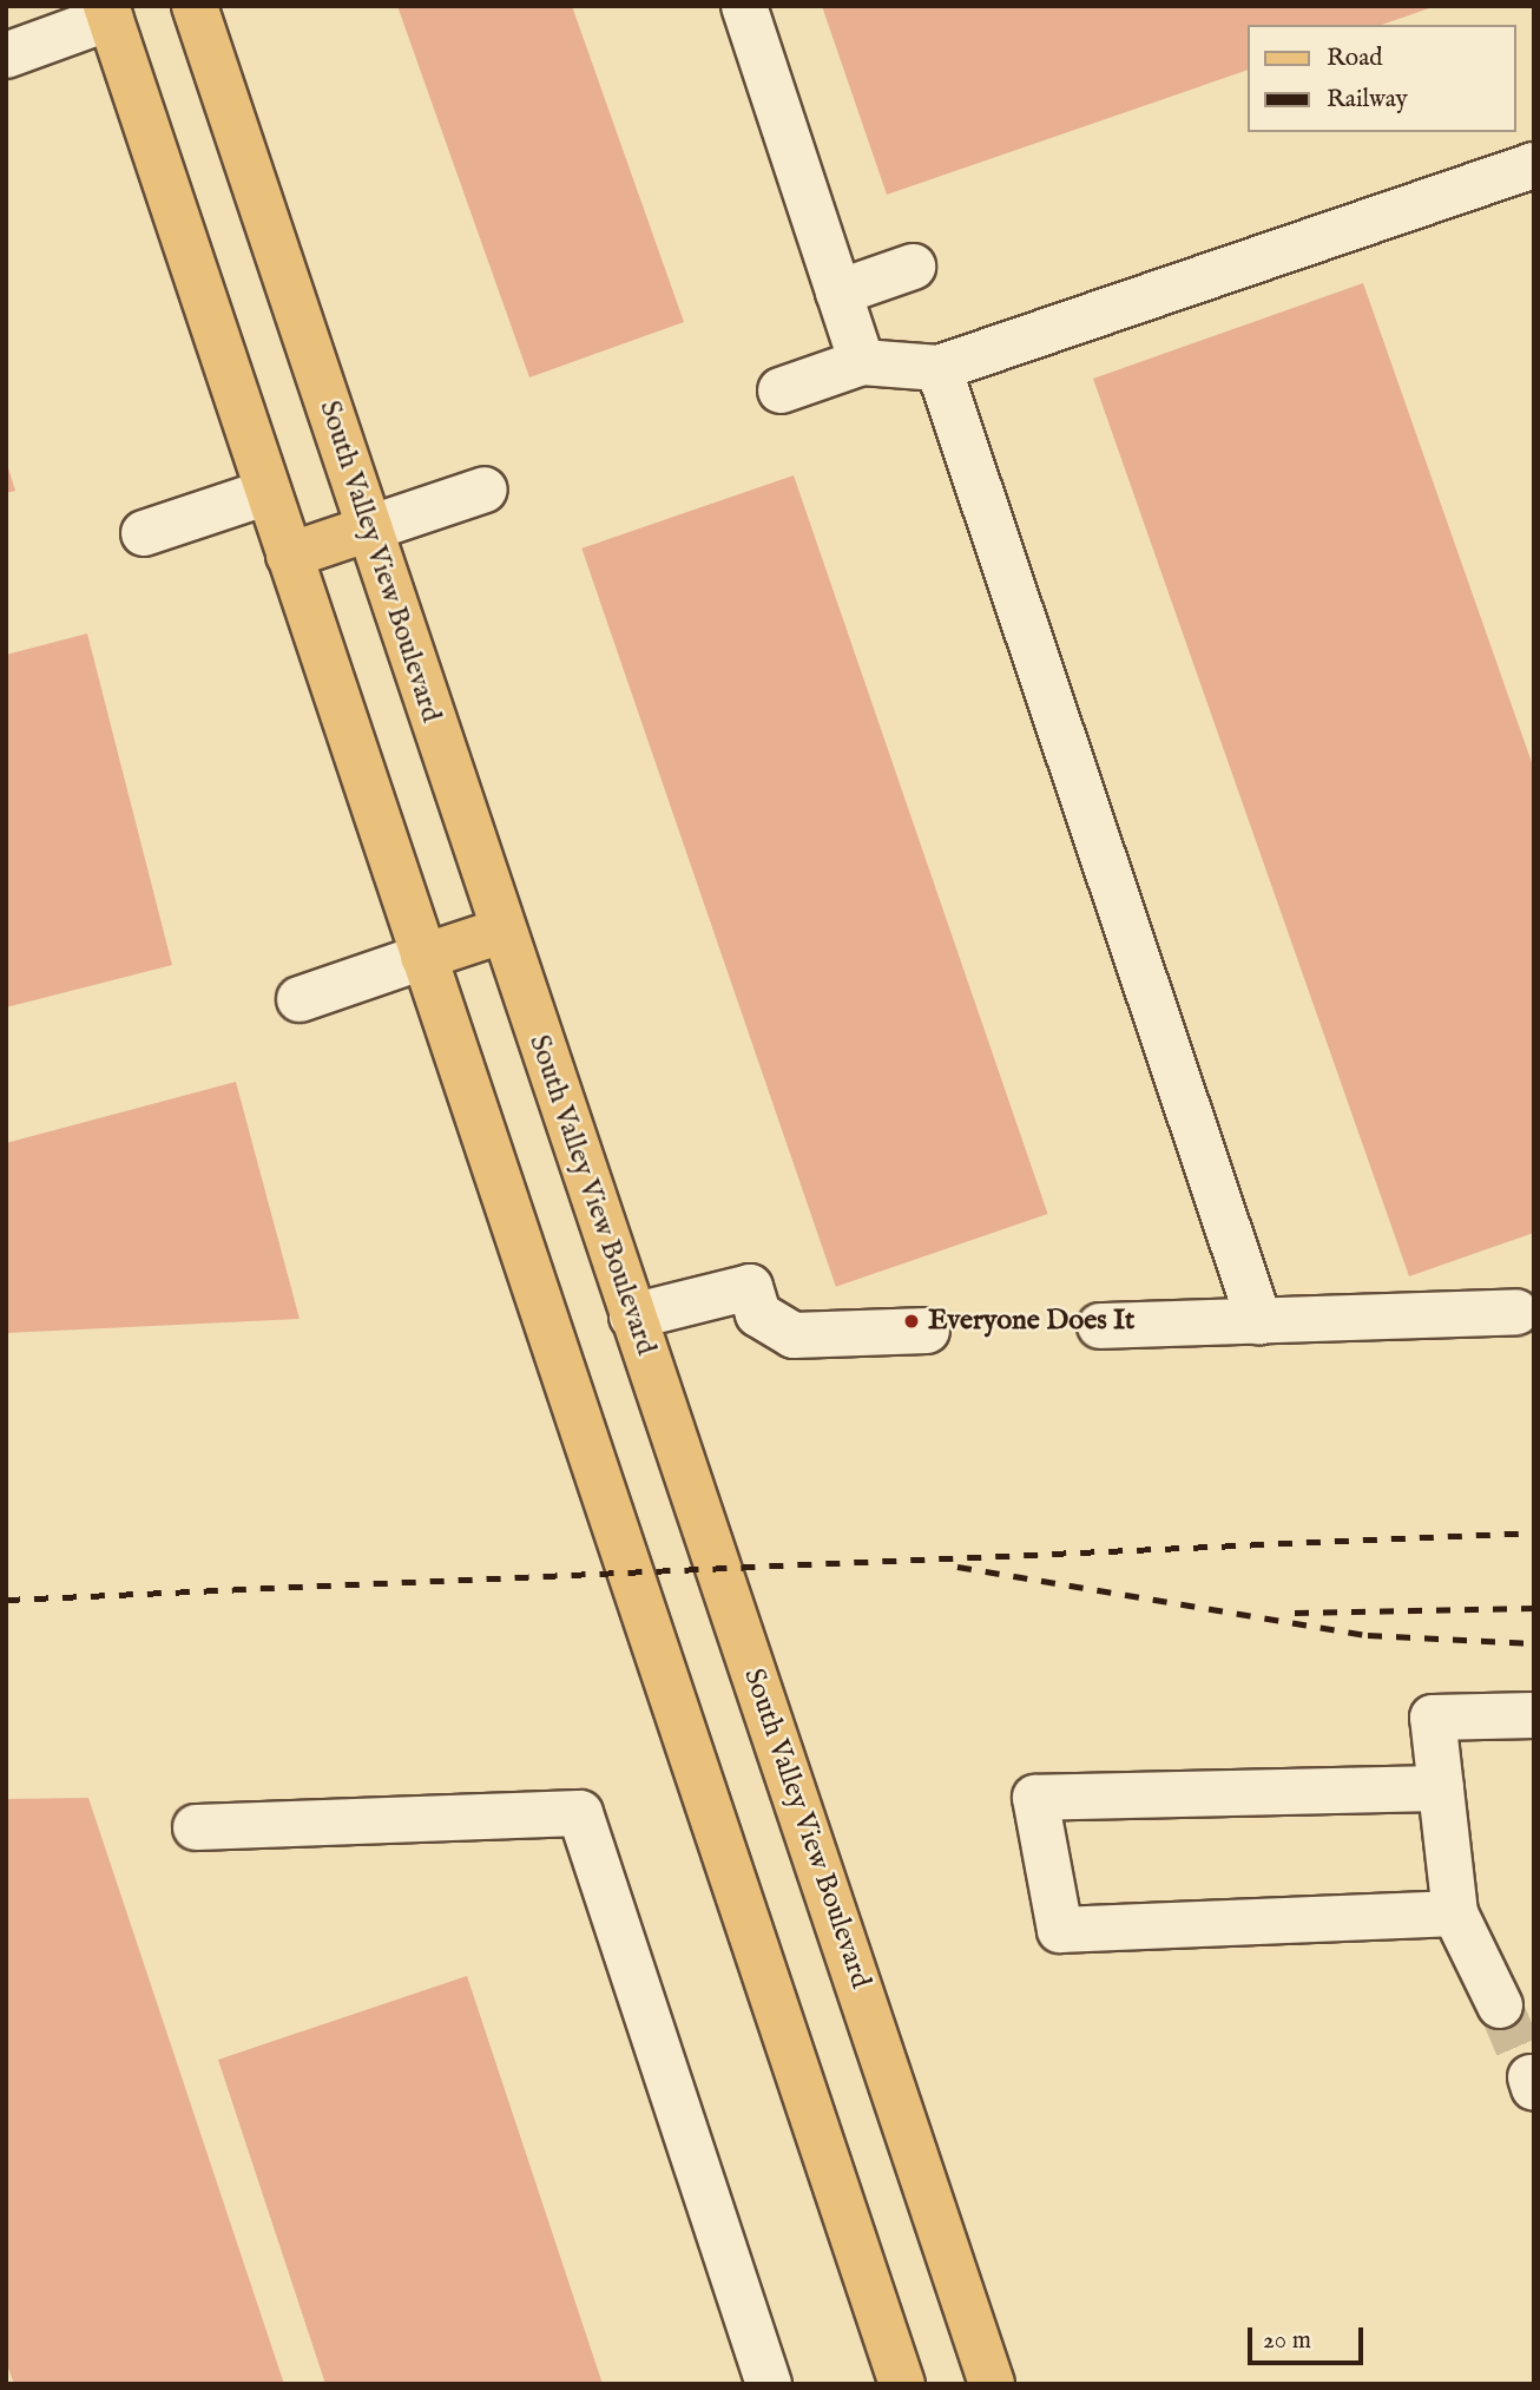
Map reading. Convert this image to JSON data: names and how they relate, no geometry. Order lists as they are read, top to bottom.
{
  "streets": {
    "main road": ["South Valley View Boulevard"]
  },
  "places": ["Everyone Does It"],
  "legend": ["Road", "Railway"],
  "scale_bar": "20 m"
}
